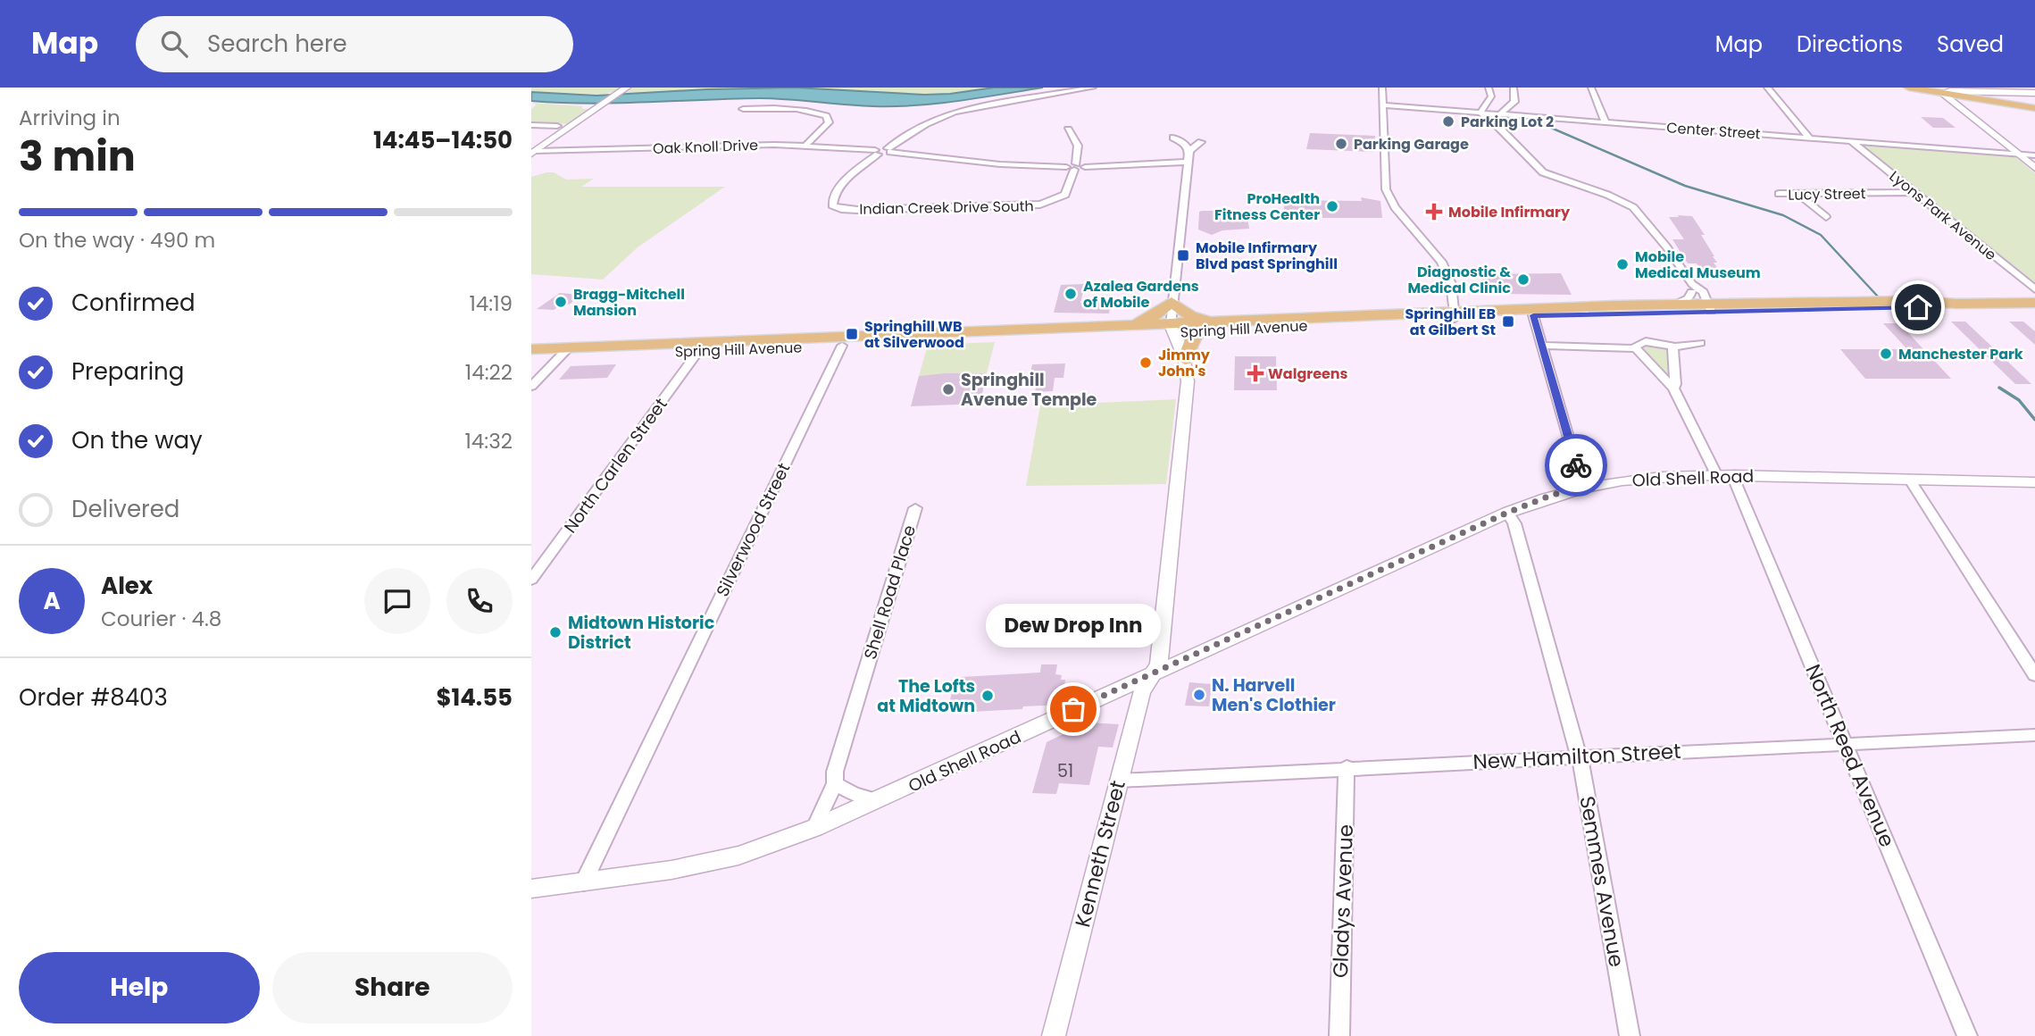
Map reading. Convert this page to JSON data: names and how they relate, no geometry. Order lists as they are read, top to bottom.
{
  "streets": {
    "main road": ["Spring Hill Avenue"],
    "street": [
      "Center Street",
      "Oak Knoll Drive",
      "Lucy Street",
      "Indian Creek Drive South",
      "Lyons Park Avenue",
      "North Carlen Street",
      "Old Shell Road",
      "Silverwood Street",
      "Shell Road Place",
      "North Reed Avenue",
      "New Hamilton Street",
      "Kenneth Street",
      "Semmes Avenue",
      "Gladys Avenue"
    ]
  },
  "crossings": [
    ["Center Street", "Lyons Park Avenue"],
    ["Oak Knoll Drive", "Indian Creek Drive South"],
    ["Lucy Street", "Lyons Park Avenue"],
    ["Spring Hill Avenue", "North Carlen Street"],
    ["Spring Hill Avenue", "Silverwood Street"],
    ["Old Shell Road", "Silverwood Street"],
    ["Old Shell Road", "Shell Road Place"],
    ["Old Shell Road", "North Reed Avenue"],
    ["Old Shell Road", "Kenneth Street"],
    ["Old Shell Road", "Semmes Avenue"],
    ["North Reed Avenue", "New Hamilton Street"],
    ["New Hamilton Street", "Kenneth Street"],
    ["New Hamilton Street", "Semmes Avenue"],
    ["New Hamilton Street", "Gladys Avenue"]
  ],
  "places": {
    "other": [
      "Parking Lot 2",
      "Parking Garage",
      "ProHealth Fitness Center",
      "Mobile Medical Museum",
      "Diagnostic & Medical Clinic",
      "Azalea Gardens of Mobile",
      "Bragg-Mitchell Mansion",
      "Manchester Park",
      "Jimmy John's",
      "Springhill Avenue Temple",
      "Midtown Historic District",
      "N. Harvell Men's Clothier",
      "The Lofts at Midtown",
      "Dew Drop Inn"
    ],
    "health": ["Mobile Infirmary", "Walgreens"],
    "transit": ["Mobile Infirmary Blvd past Springhill", "Springhill EB at Gilbert St", "Springhill WB at Silverwood"]
  },
  "house_numbers": ["51"],
  "page": {
    "header": "Map",
    "search": "Search here",
    "nav": ["Map", "Directions", "Saved"],
    "heading": ["3 min", "Arriving in", "14:45–14:50"],
    "panel": [
      "Alex",
      "Courier · 4.8",
      "Order #8403",
      "$14.55"
    ],
    "bar": "On the way · 490 m",
    "list": [
      ["Confirmed", "14:19"],
      ["Preparing", "14:22"],
      ["On the way", "14:32"],
      "Delivered"
    ],
    "round": "A",
    "bubble": "Dew Drop Inn",
    "buttons": ["Help", "Share"]
  }
}
